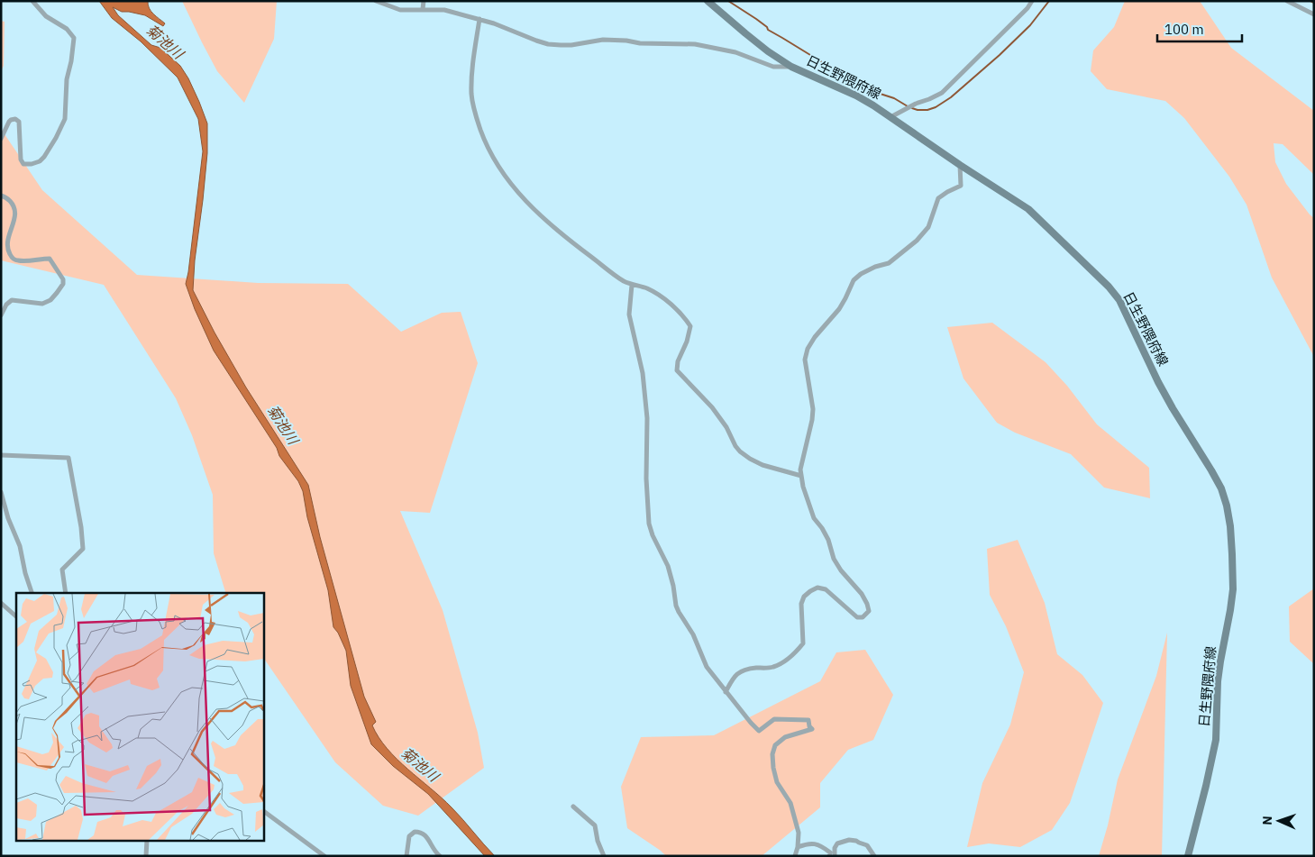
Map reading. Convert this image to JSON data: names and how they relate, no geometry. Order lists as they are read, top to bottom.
{
  "streets": {
    "main road": ["日生野隈府線"]
  },
  "water": ["菊池川"],
  "scale_bar": "100 m",
  "north": "left"
}
